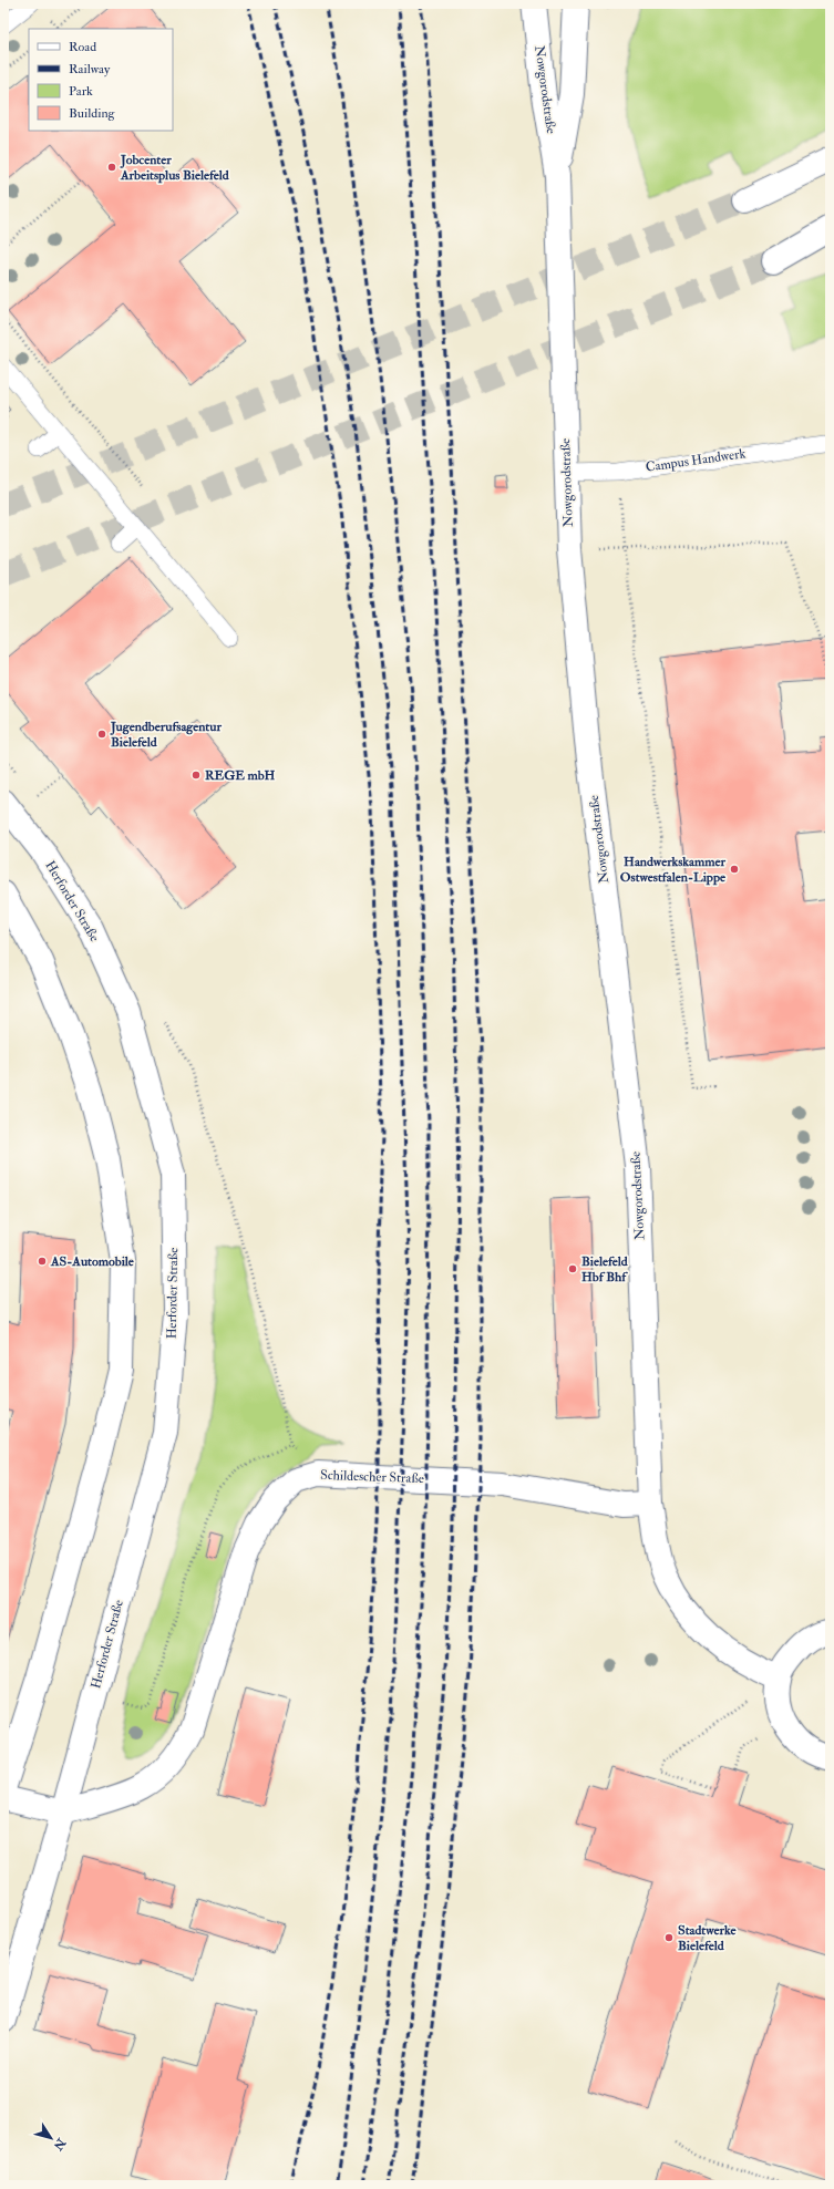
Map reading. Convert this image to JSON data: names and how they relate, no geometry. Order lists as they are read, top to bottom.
{
  "streets": {
    "main road": ["Nowgorodstraße", "Herforder Straße", "Schildescher Straße"],
    "lane": ["Campus Handwerk"]
  },
  "crossings": [
    ["Nowgorodstraße", "Campus Handwerk"],
    ["Nowgorodstraße", "Schildescher Straße"],
    ["Herforder Straße", "Schildescher Straße"]
  ],
  "places": [
    "Jobcenter Arbeitsplus Bielefeld",
    "Jugendberufsagentur Bielefeld",
    "REGE mbH",
    "Handwerkskammer Ostwestfalen-Lippe",
    "AS-Automobile",
    "Bielefeld Hbf Bhf",
    "Stadtwerke Bielefeld"
  ],
  "legend": [
    "Road",
    "Railway",
    "Park",
    "Building"
  ],
  "north": "bottom right"
}
